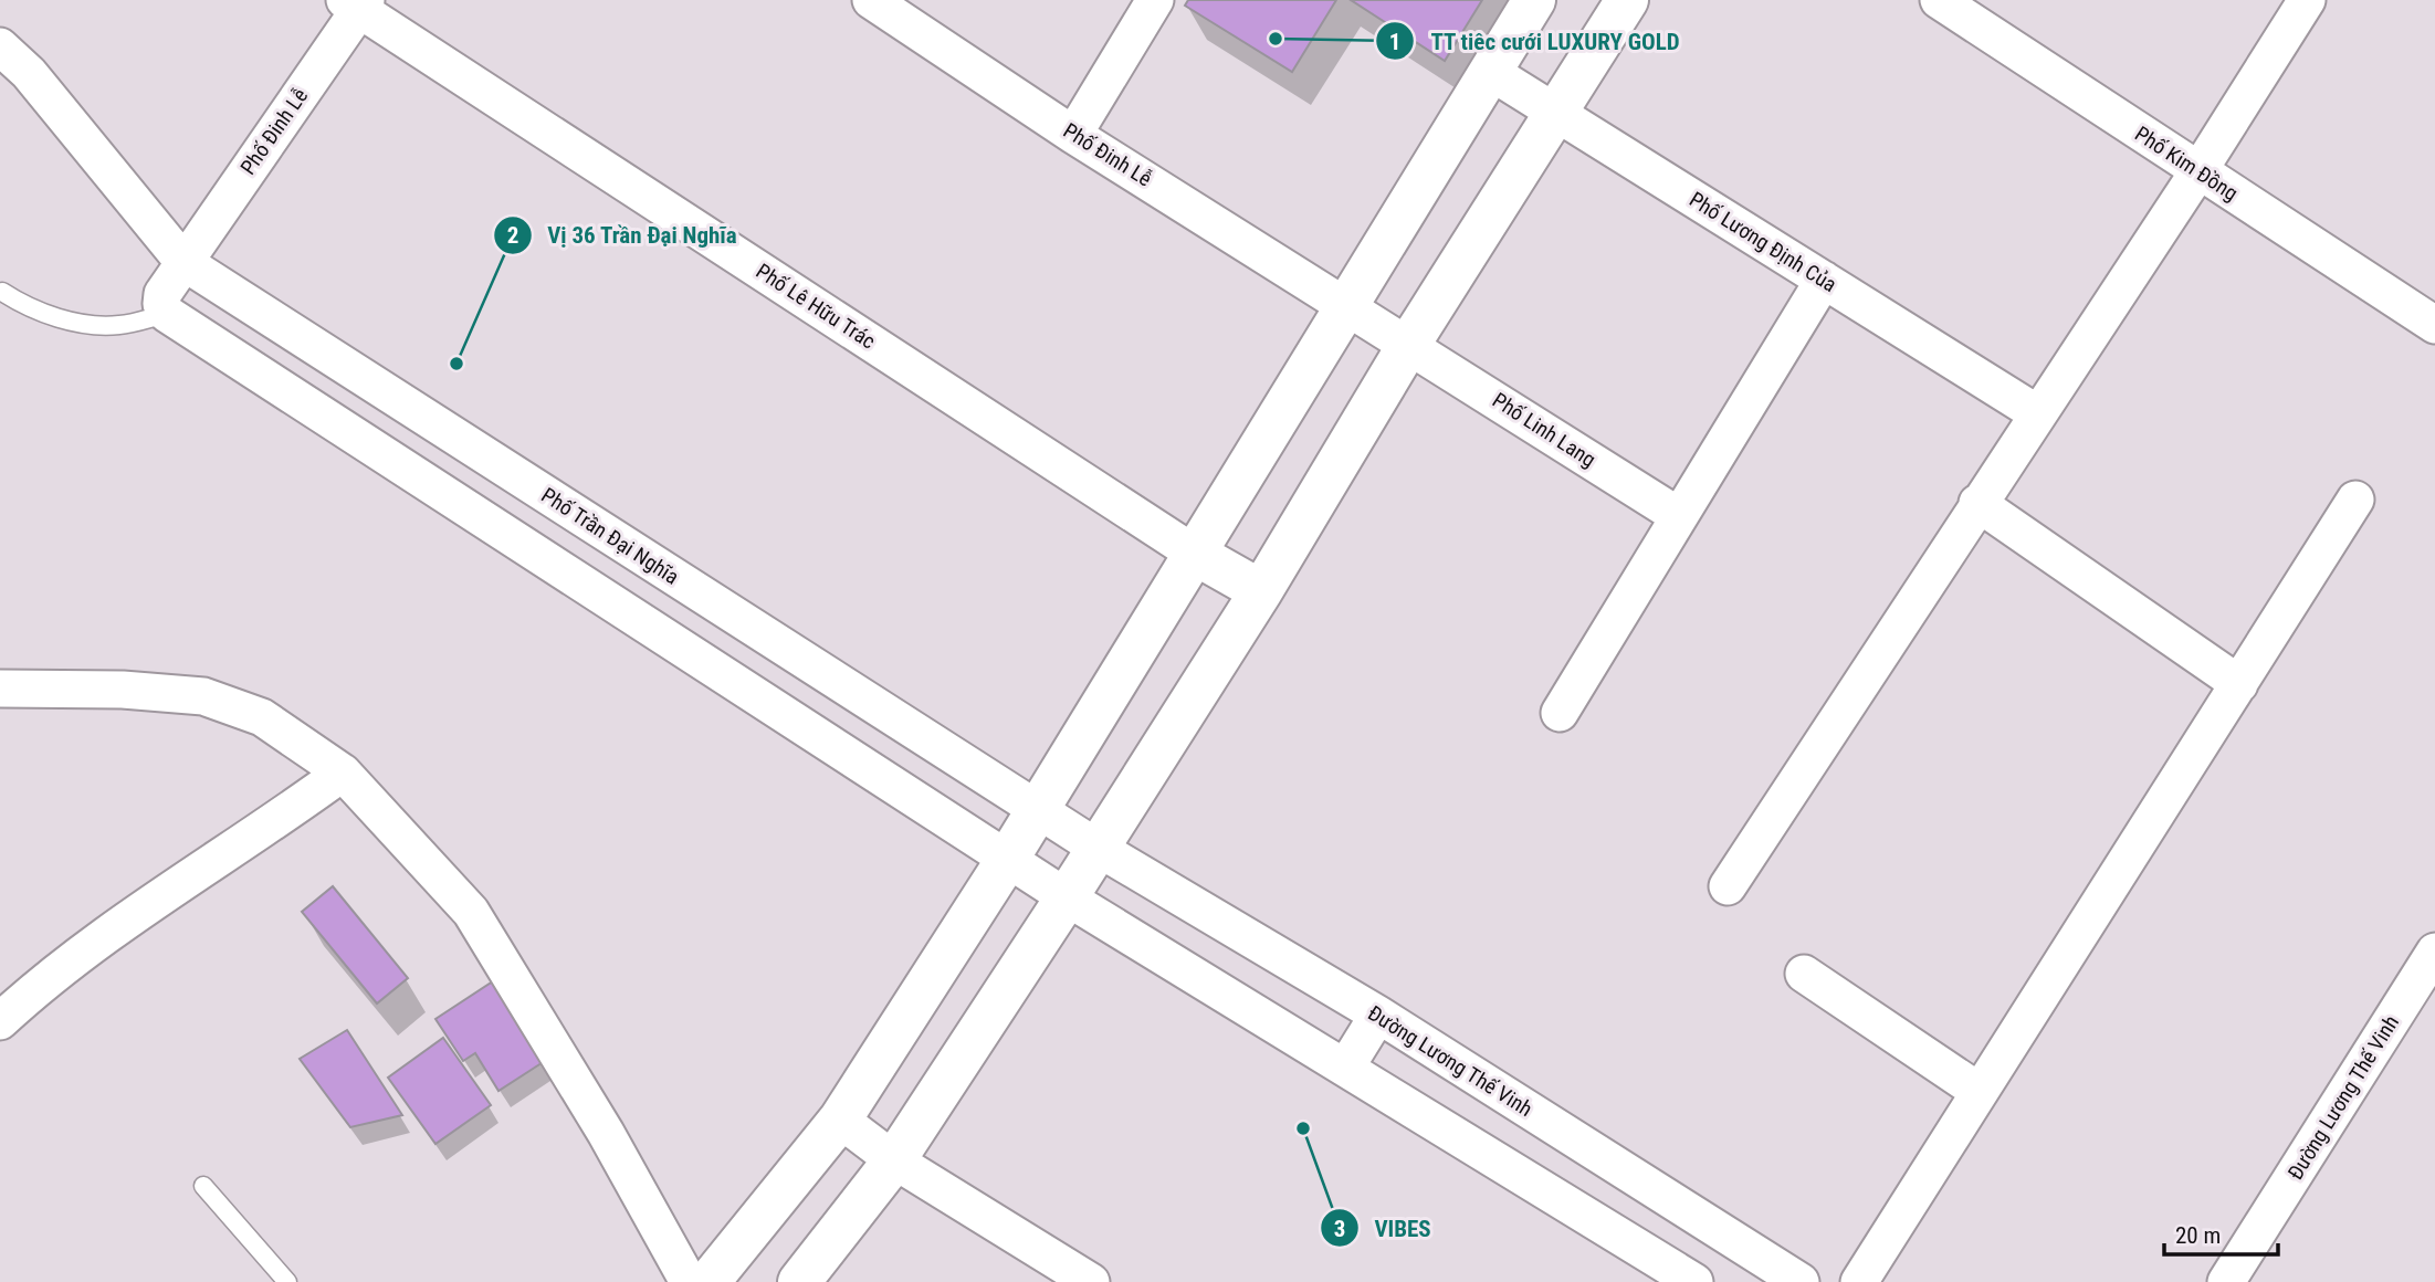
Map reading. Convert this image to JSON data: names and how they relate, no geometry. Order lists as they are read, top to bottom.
{
  "streets": {
    "street": [
      "Phố Đinh Lễ",
      "Phố Kim Đồng",
      "Phố Lương Định Của",
      "Phố Lê Hữu Trác",
      "Phố Linh Lang",
      "Phố Trần Đại Nghĩa",
      "Đường Lương Thế Vinh"
    ]
  },
  "crossings": [
    ["Phố Đinh Lễ", "Phố Lê Hữu Trác"],
    ["Phố Đinh Lễ", "Phố Linh Lang"],
    ["Phố Đinh Lễ", "Phố Trần Đại Nghĩa"],
    ["Phố Trần Đại Nghĩa", "Đường Lương Thế Vinh"]
  ],
  "places": ["TT tiêc cưới LUXURY GOLD", "Vị 36 Trần Đại Nghĩa", "VIBES"],
  "scale_bar": "20 m"
}
